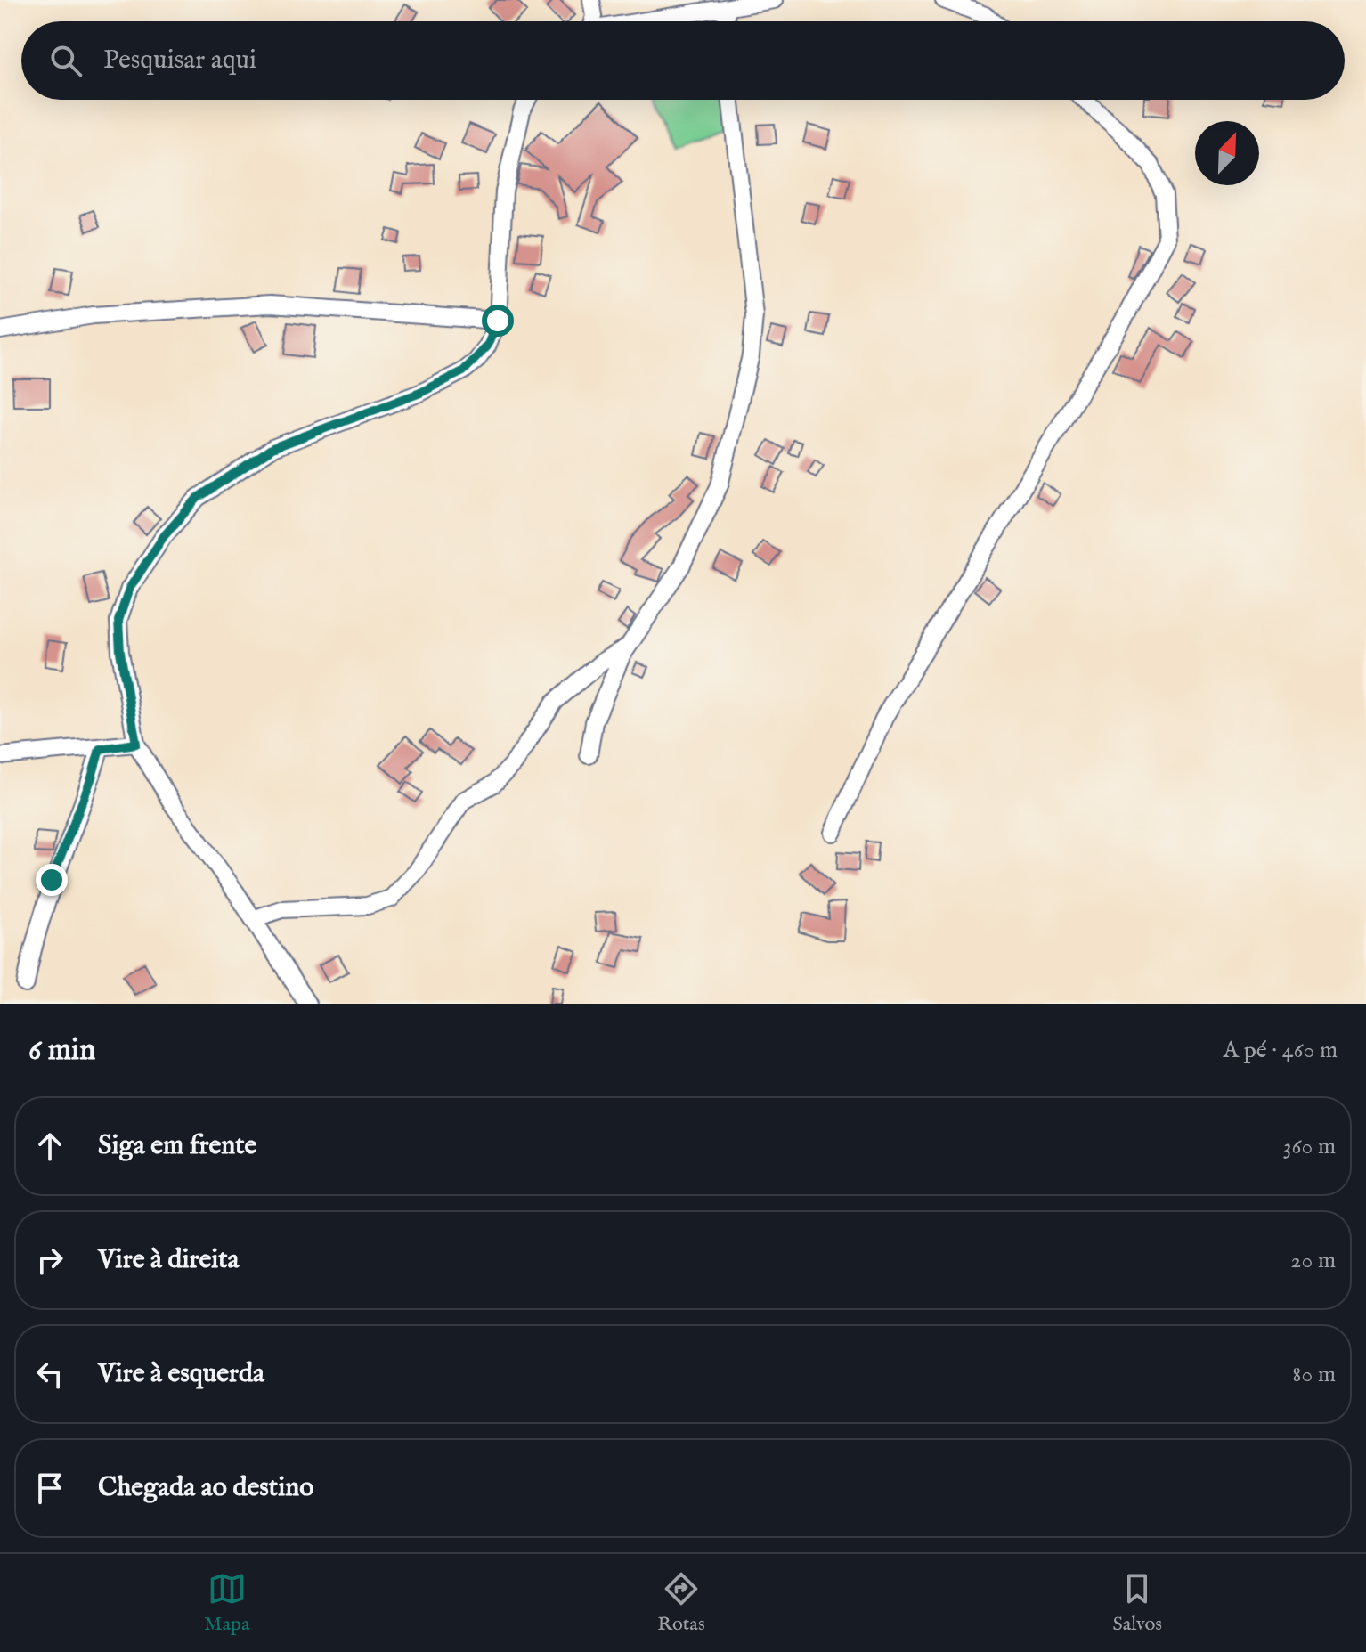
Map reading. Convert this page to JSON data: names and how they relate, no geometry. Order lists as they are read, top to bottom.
{
  "north": "top right",
  "page": {
    "search": "Pesquisar aqui",
    "heading": ["6 min", "A pé · 460 m"],
    "list": [
      ["Siga em frente", "360 m"],
      ["Vire à direita", "20 m"],
      ["Vire à esquerda", "80 m"],
      "Chegada ao destino"
    ],
    "nav": ["Mapa", "Rotas", "Salvos"]
  }
}
